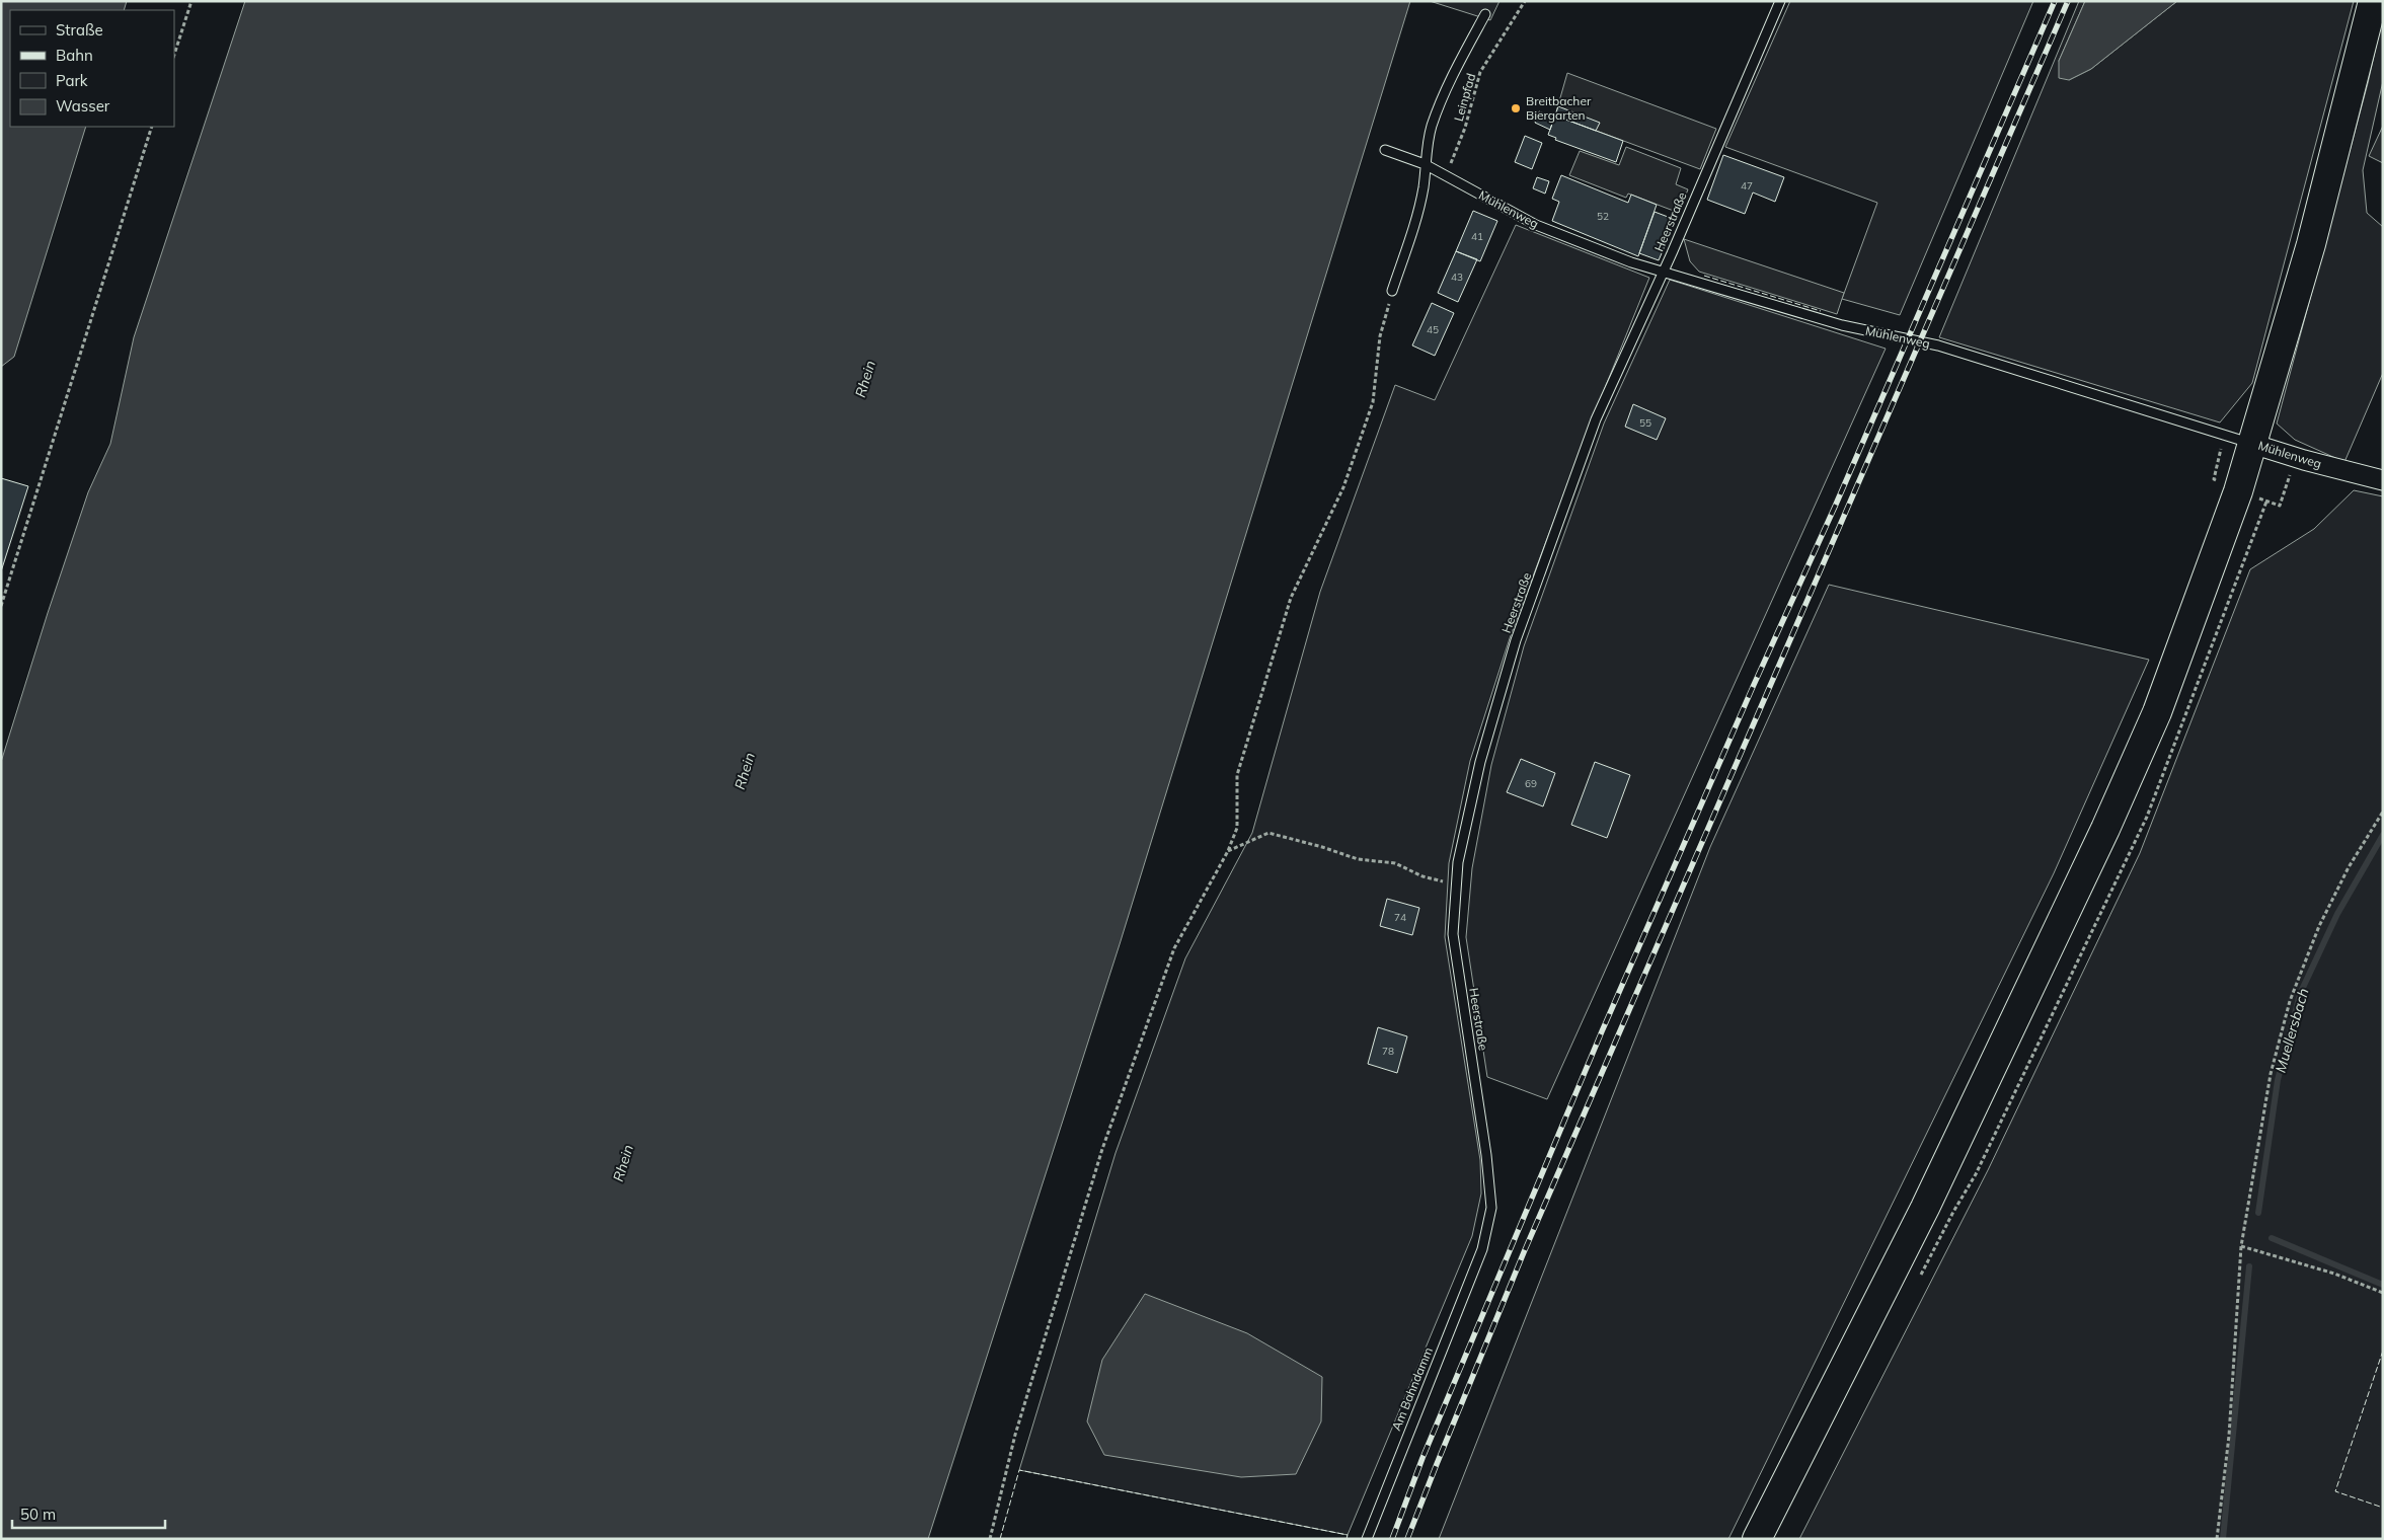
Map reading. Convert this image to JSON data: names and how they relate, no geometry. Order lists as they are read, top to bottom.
{
  "streets": {
    "street": ["Mühlenweg"],
    "lane": ["Heerstraße", "Am Bahndamm"],
    "path": ["Leinpfad"]
  },
  "crossings": [
    ["Leinpfad", "Mühlenweg"],
    ["Mühlenweg", "Heerstraße"],
    ["Heerstraße", "Am Bahndamm"]
  ],
  "water": ["Rhein", "Muellersbach"],
  "places": ["Breitbacher Biergarten"],
  "house_numbers": [
    "47",
    "52",
    "41",
    "43",
    "45",
    "55",
    "69",
    "74",
    "78"
  ],
  "legend": [
    "Straße",
    "Bahn",
    "Park",
    "Wasser"
  ],
  "scale_bar": "50 m"
}
